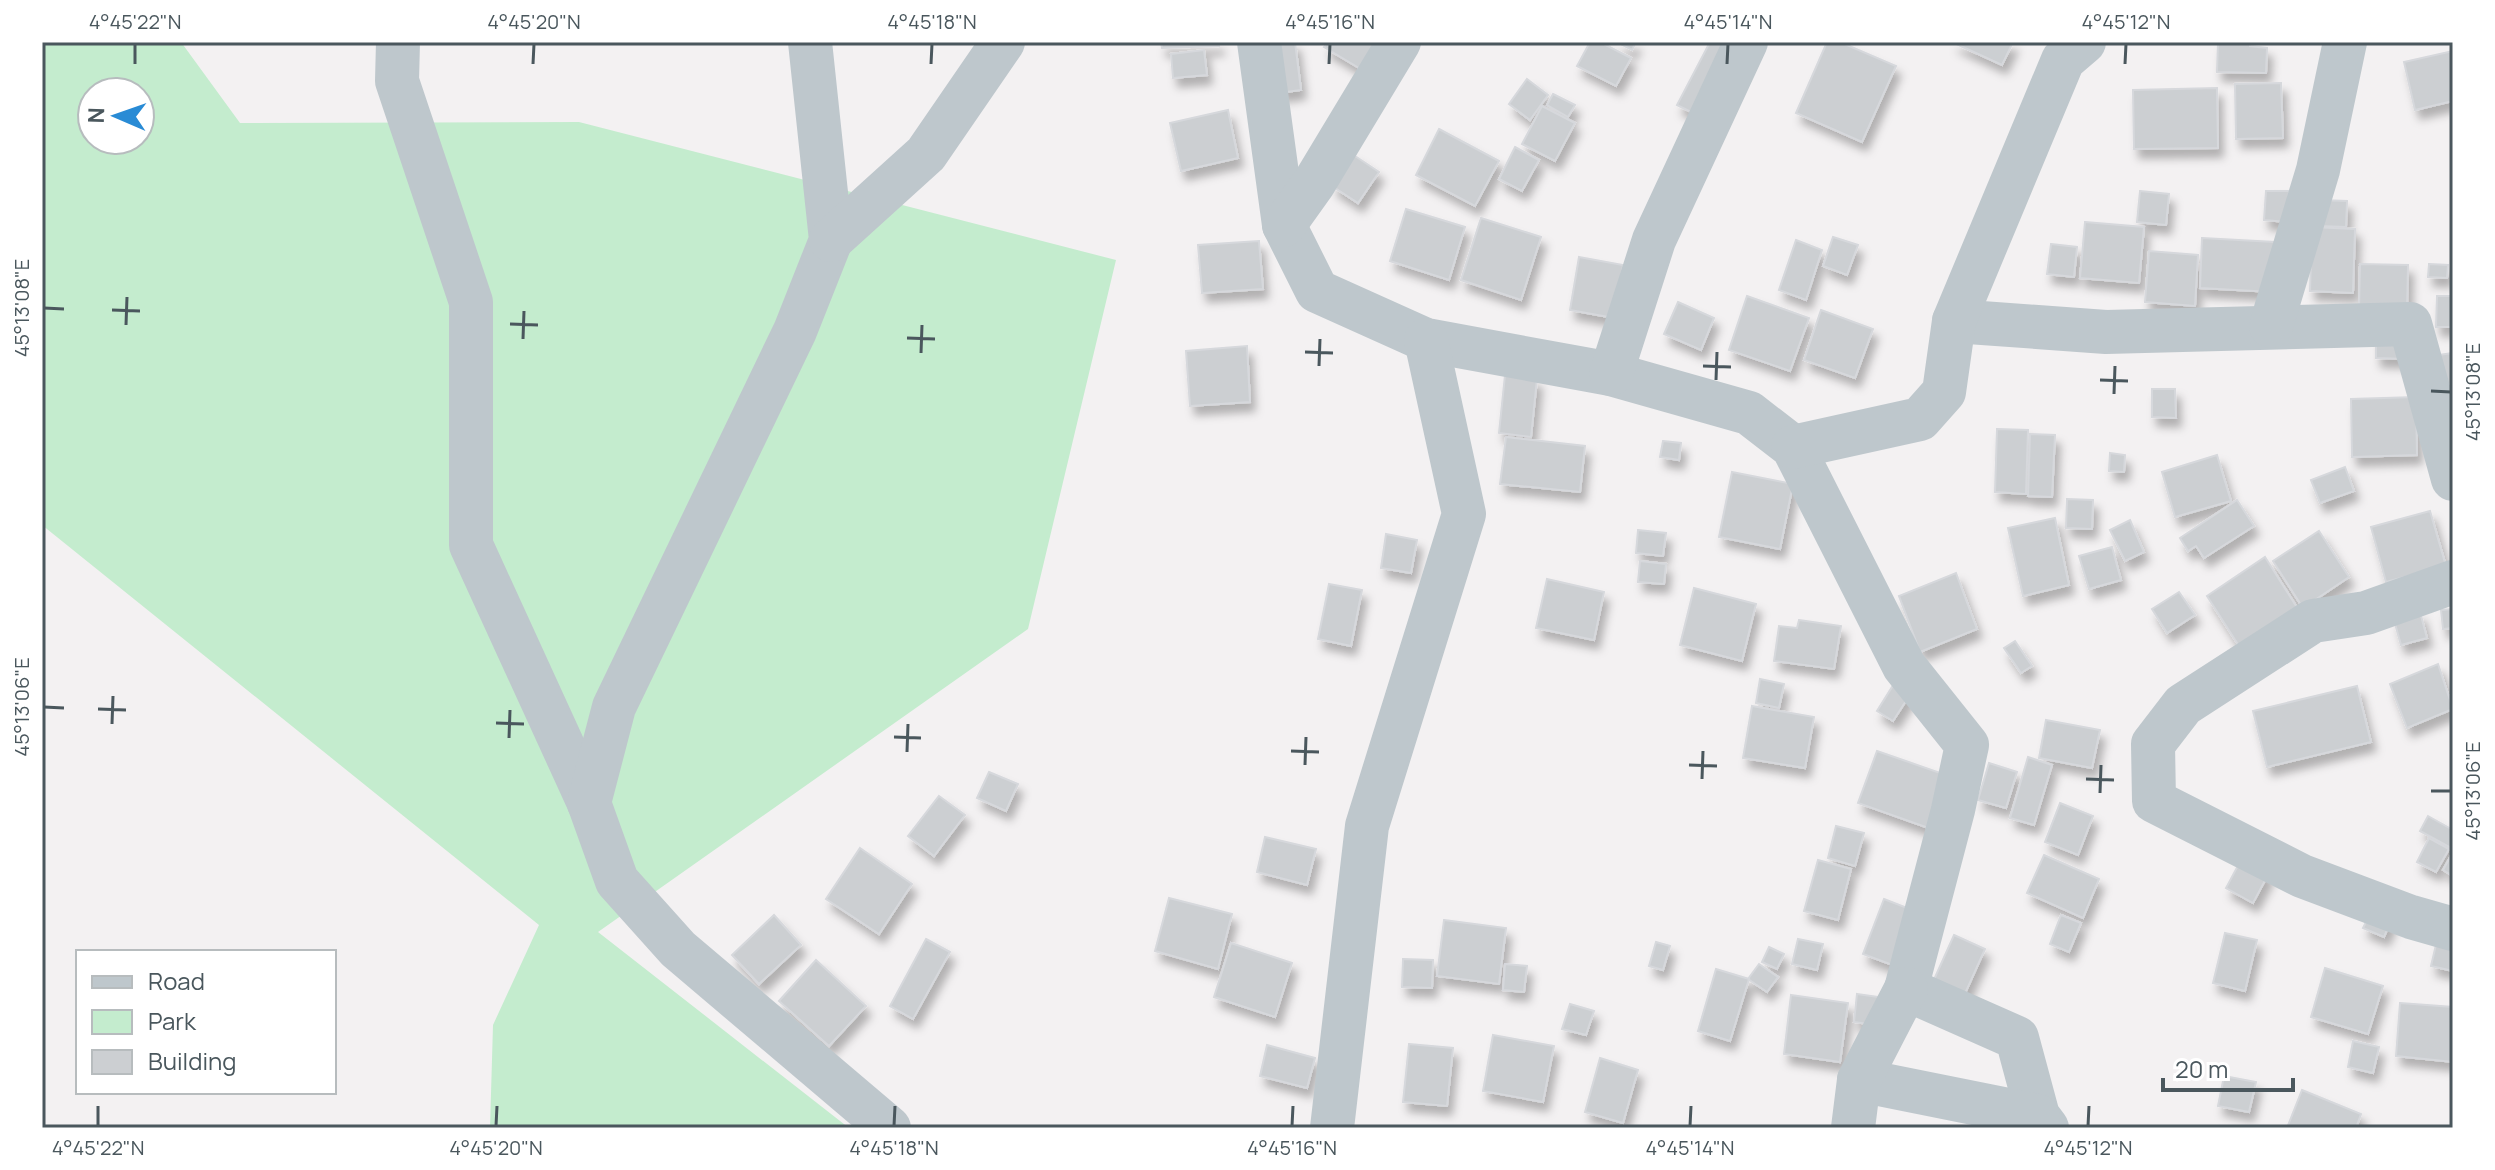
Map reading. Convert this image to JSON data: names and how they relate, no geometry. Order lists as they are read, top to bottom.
{
  "legend": ["Road", "Park", "Building"],
  "scale_bar": "20 m",
  "north": "left",
  "coordinates": [
    "4°45'22\"N",
    "4°45'20\"N",
    "4°45'18\"N",
    "4°45'16\"N",
    "4°45'14\"N",
    "4°45'12\"N",
    "45°13'08\"E",
    "45°13'06\"E"
  ]
}
